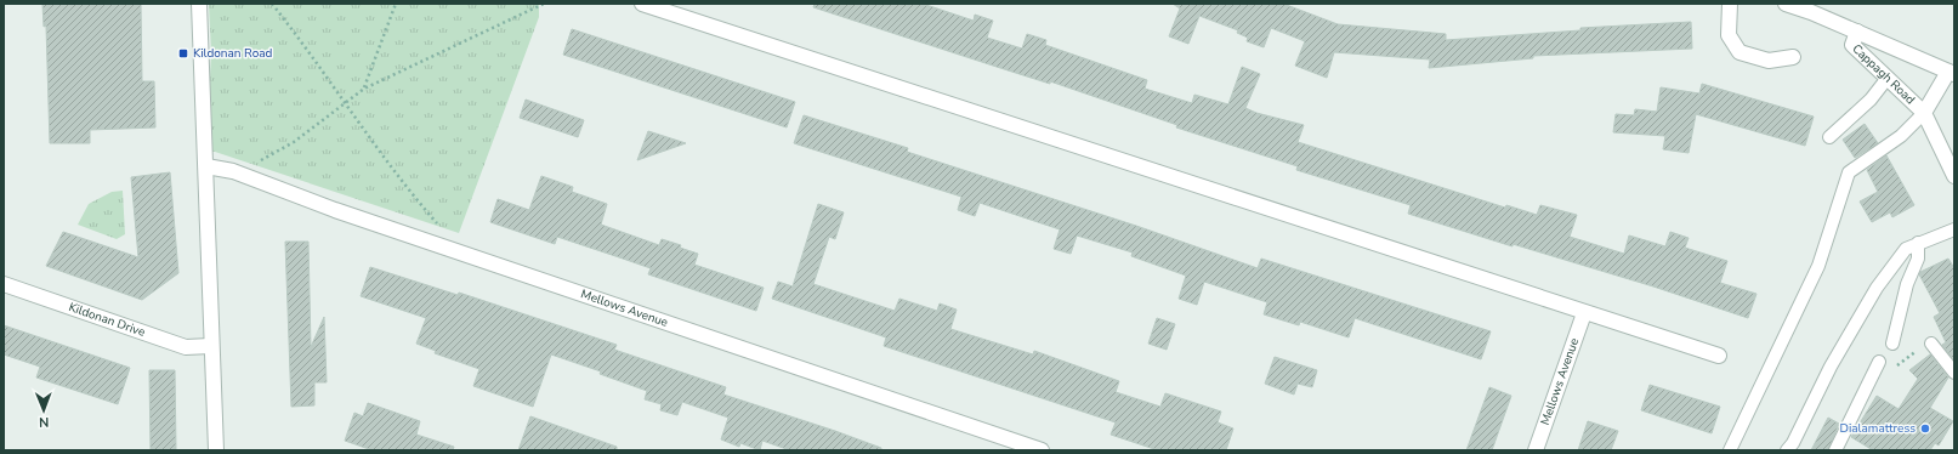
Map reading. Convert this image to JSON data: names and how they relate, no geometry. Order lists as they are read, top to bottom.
{
  "streets": {
    "street": ["Cappagh Road", "Mellows Avenue", "Kildonan Drive"]
  },
  "places": {
    "transit": ["Kildonan Road"],
    "other": ["Dialamattress"]
  },
  "north": "bottom"
}
